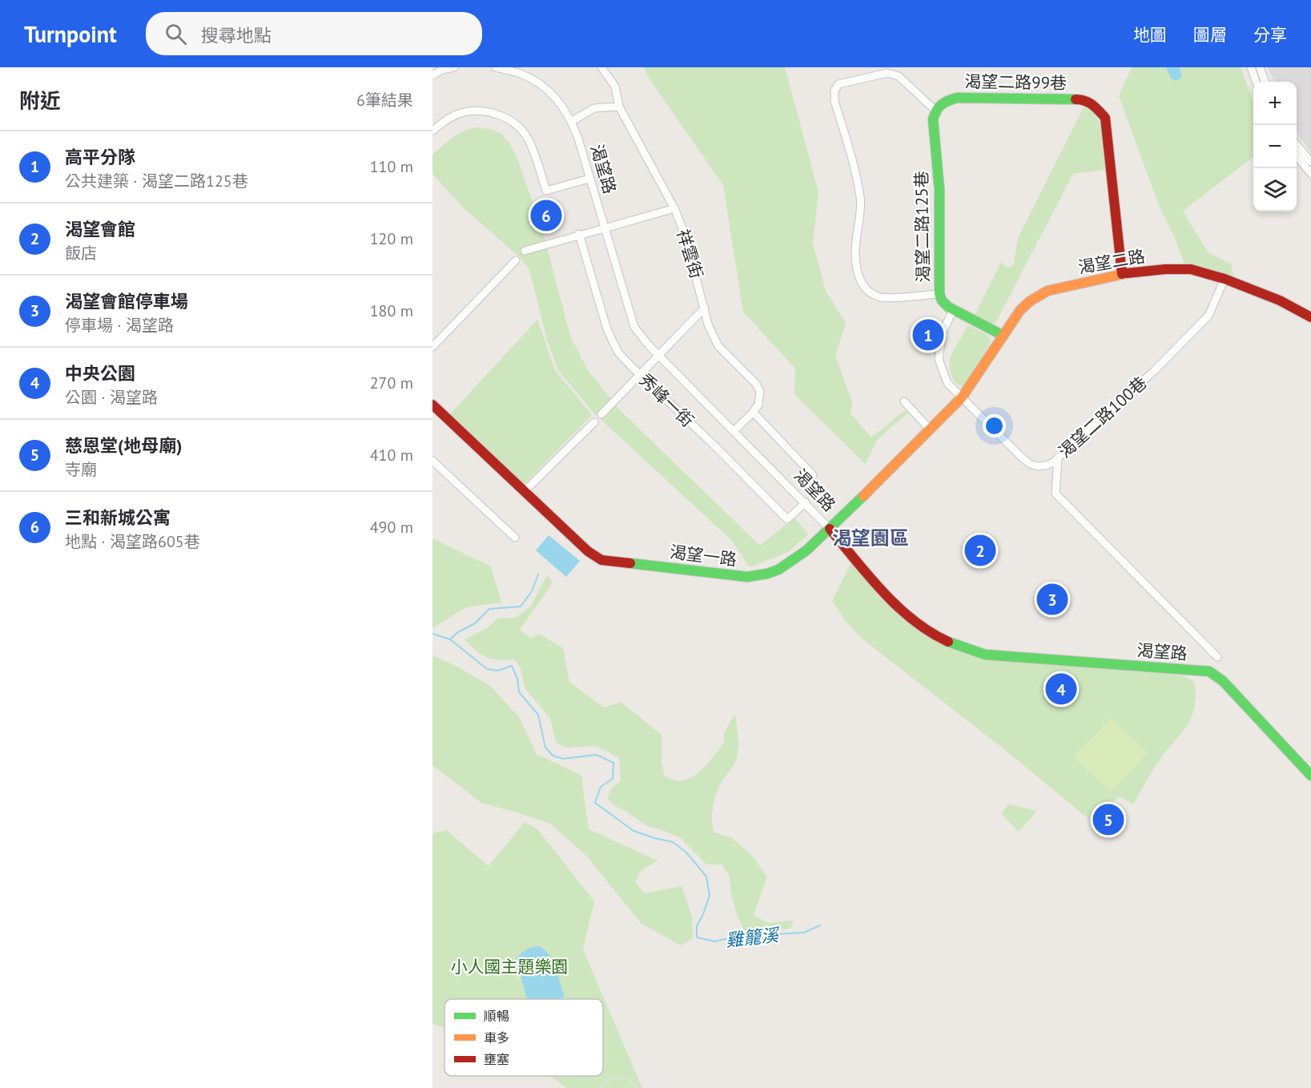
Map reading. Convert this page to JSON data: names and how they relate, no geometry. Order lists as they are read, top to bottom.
{
  "streets": {
    "street": [
      "渴望二路99巷",
      "渴望路",
      "渴望二路125巷",
      "祥雲街",
      "渴望二路",
      "秀峰一街",
      "渴望二路100巷",
      "渴望一路"
    ]
  },
  "crossings": [
    ["渴望二路99巷", "渴望二路125巷"],
    ["渴望二路99巷", "渴望二路"],
    ["渴望路", "祥雲街"],
    ["渴望路", "秀峰一街"],
    ["渴望路", "渴望一路"],
    ["渴望二路125巷", "渴望二路"],
    ["渴望二路125巷", "渴望二路100巷"],
    ["渴望二路", "渴望二路100巷"],
    ["渴望二路", "渴望一路"],
    ["渴望二路100巷", "渴望一路"]
  ],
  "districts": ["渴望園區"],
  "water": ["雞籠溪"],
  "parks": ["小人國主題樂園"],
  "legend": ["順暢", "車多", "壅塞"],
  "page": {
    "header": "Turnpoint",
    "search": "搜尋地點",
    "nav": ["地圖", "圖層", "分享"],
    "heading": ["附近", "6筆結果"],
    "map_buttons": ["+", "−"],
    "list": [
      {
        "mark": "1",
        "name": "高平分隊",
        "note": "公共建築 · 渴望二路125巷",
        "value": "110 m"
      },
      {
        "mark": "2",
        "name": "渴望會館",
        "note": "飯店",
        "value": "120 m"
      },
      {
        "mark": "3",
        "name": "渴望會館停車場",
        "note": "停車場 · 渴望路",
        "value": "180 m"
      },
      {
        "mark": "4",
        "name": "中央公園",
        "note": "公園 · 渴望路",
        "value": "270 m"
      },
      {
        "mark": "5",
        "name": "慈恩堂(地母廟)",
        "note": "寺廟",
        "value": "410 m"
      },
      {
        "mark": "6",
        "name": "三和新城公寓",
        "note": "地點 · 渴望路605巷",
        "value": "490 m"
      }
    ],
    "pins": [
      "6",
      "1",
      "2",
      "3",
      "4",
      "5"
    ]
  }
}
